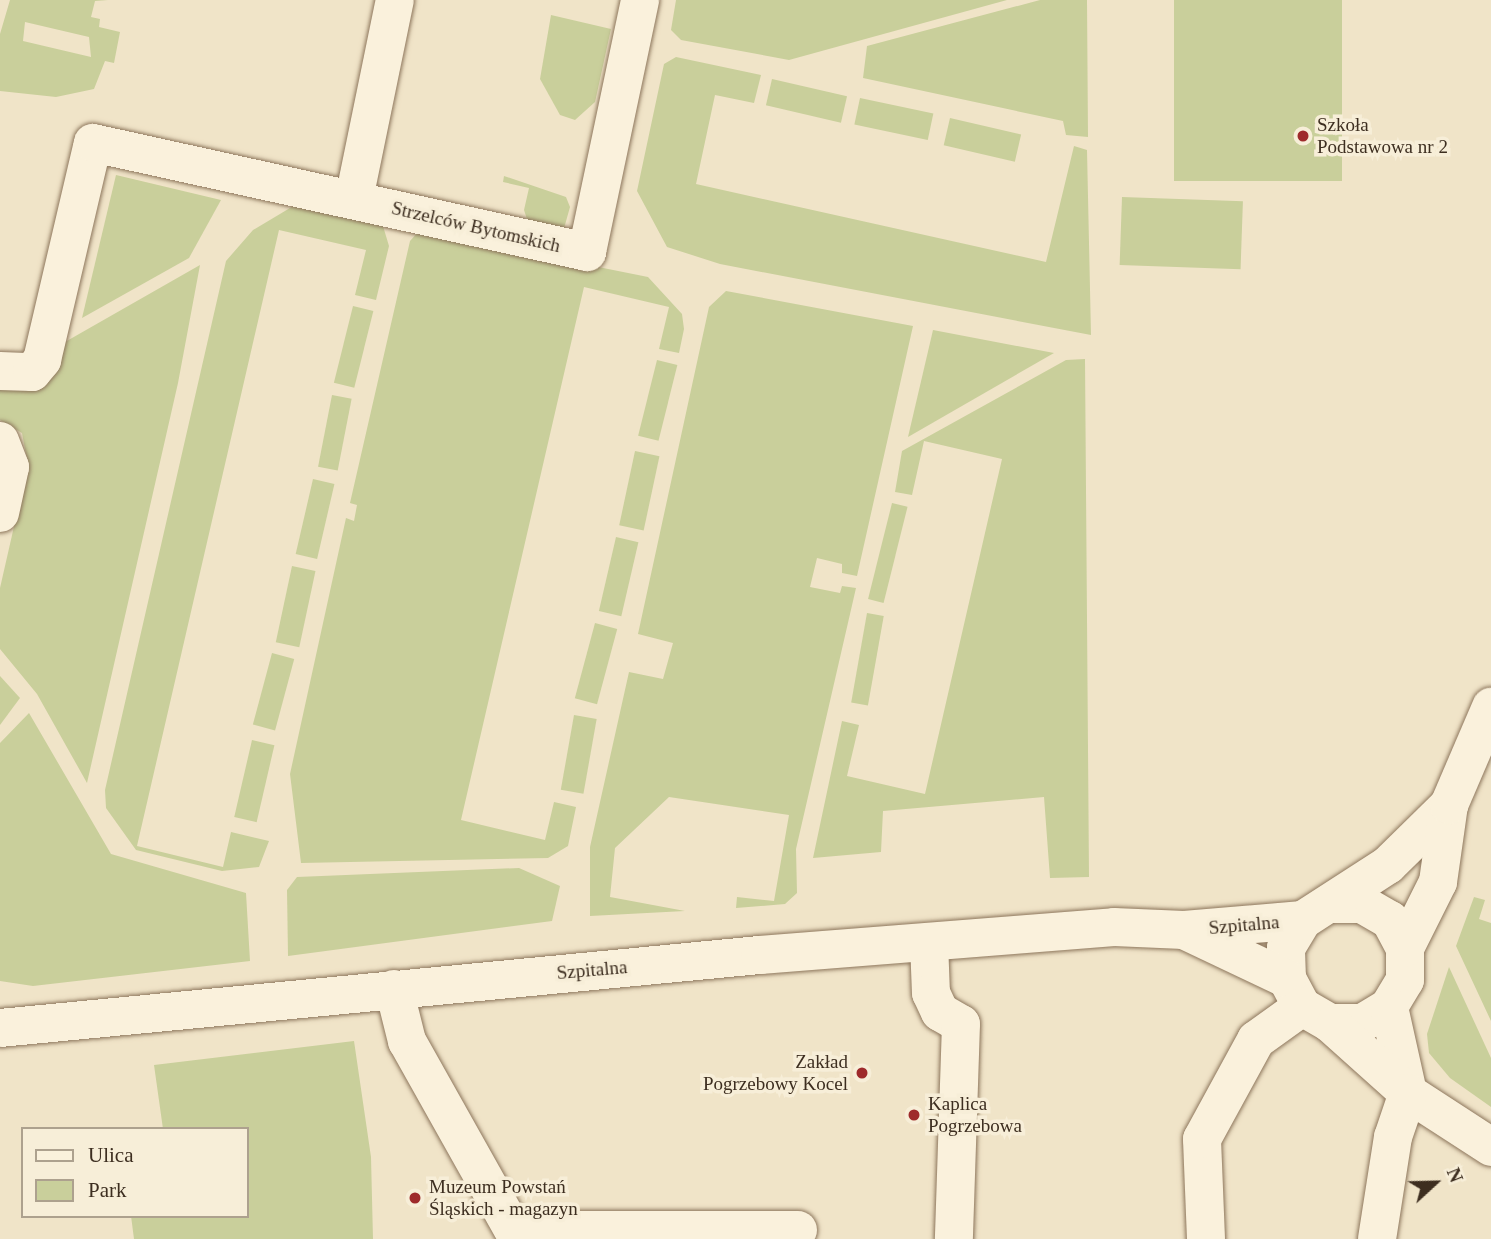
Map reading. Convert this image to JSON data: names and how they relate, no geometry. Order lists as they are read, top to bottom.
{
  "streets": {
    "street": ["Strzelców Bytomskich", "Szpitalna"]
  },
  "places": [
    "Szkoła Podstawowa nr 2",
    "Zakład Pogrzebowy Kocel",
    "Kaplica Pogrzebowa",
    "Muzeum Powstań Śląskich - magazyn"
  ],
  "legend": ["Ulica", "Park"],
  "north": "right"
}
